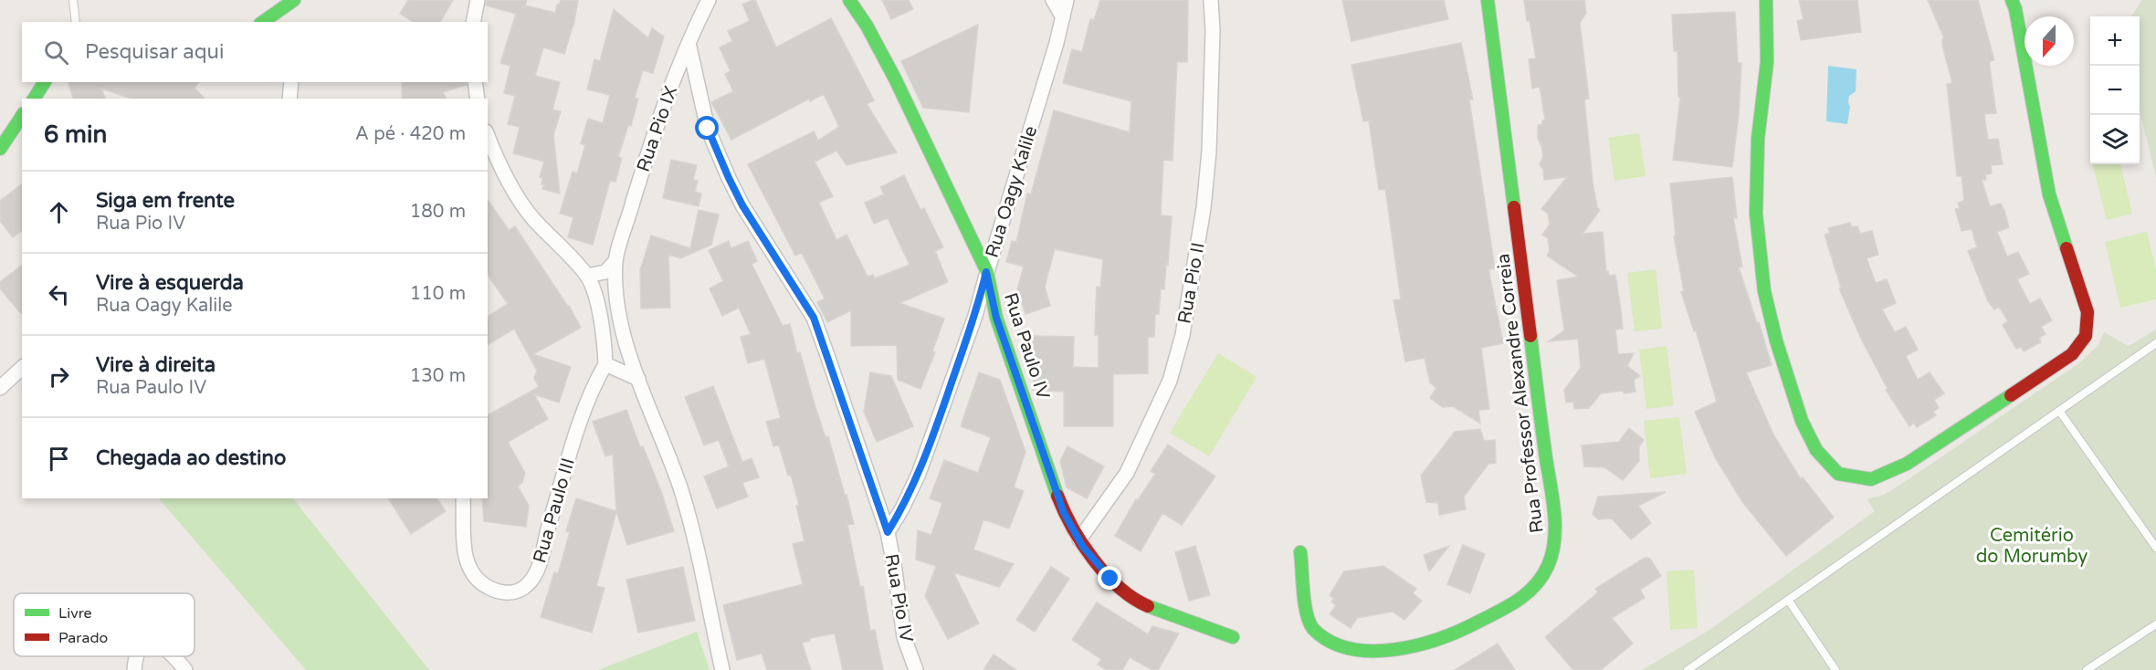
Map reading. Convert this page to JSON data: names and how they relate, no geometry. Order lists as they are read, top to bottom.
{
  "streets": {
    "street": [
      "Rua Pio IX",
      "Rua Oagy Kalile",
      "Rua Pio II",
      "Rua Paulo IV",
      "Rua Professor Alexandre Correia",
      "Rua Paulo III",
      "Rua Pio IV"
    ]
  },
  "crossings": [
    ["Rua Pio IX", "Rua Pio IV"],
    ["Rua Oagy Kalile", "Rua Paulo IV"],
    ["Rua Oagy Kalile", "Rua Pio IV"],
    ["Rua Pio II", "Rua Paulo IV"]
  ],
  "parks": ["Cemitério do Morumby"],
  "legend": ["Livre", "Parado"],
  "north": "bottom",
  "page": {
    "map_buttons": ["+", "−"],
    "search": "Pesquisar aqui",
    "heading": ["6 min", "A pé · 420 m"],
    "list": [
      ["Siga em frente", "Rua Pio IV", "180 m"],
      ["Vire à esquerda", "Rua Oagy Kalile", "110 m"],
      ["Vire à direita", "Rua Paulo IV", "130 m"],
      "Chegada ao destino"
    ]
  }
}
